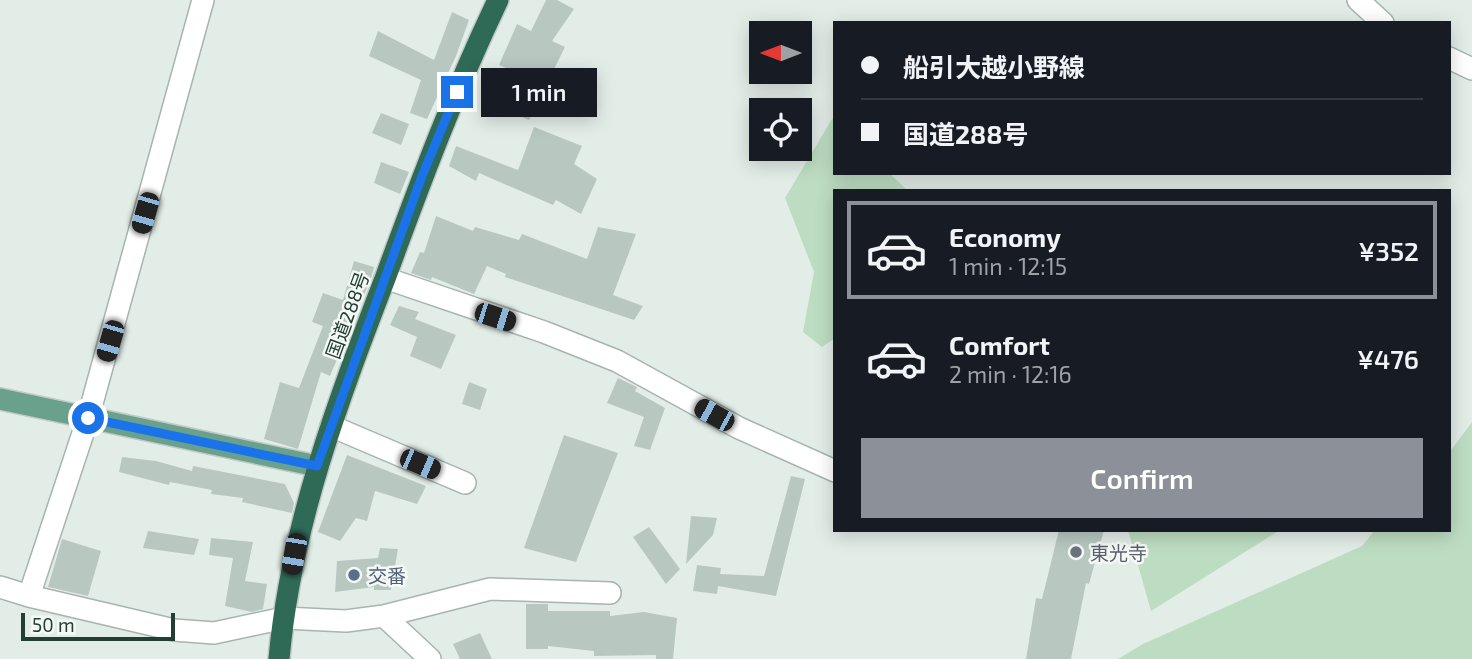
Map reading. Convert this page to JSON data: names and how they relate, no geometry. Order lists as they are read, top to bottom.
{
  "streets": {
    "highway": ["国道288号"]
  },
  "places": ["東光寺", "交番"],
  "scale_bar": "50 m",
  "north": "left",
  "page": {
    "banner": ["船引大越小野線", "国道288号"],
    "bubble": "1 min",
    "list": [
      {
        "name": "Economy",
        "note": "1 min · 12:15",
        "value": "¥352"
      },
      {
        "name": "Comfort",
        "note": "2 min · 12:16",
        "value": "¥476"
      }
    ],
    "buttons": "Confirm",
    "scale": "50 m"
  }
}
